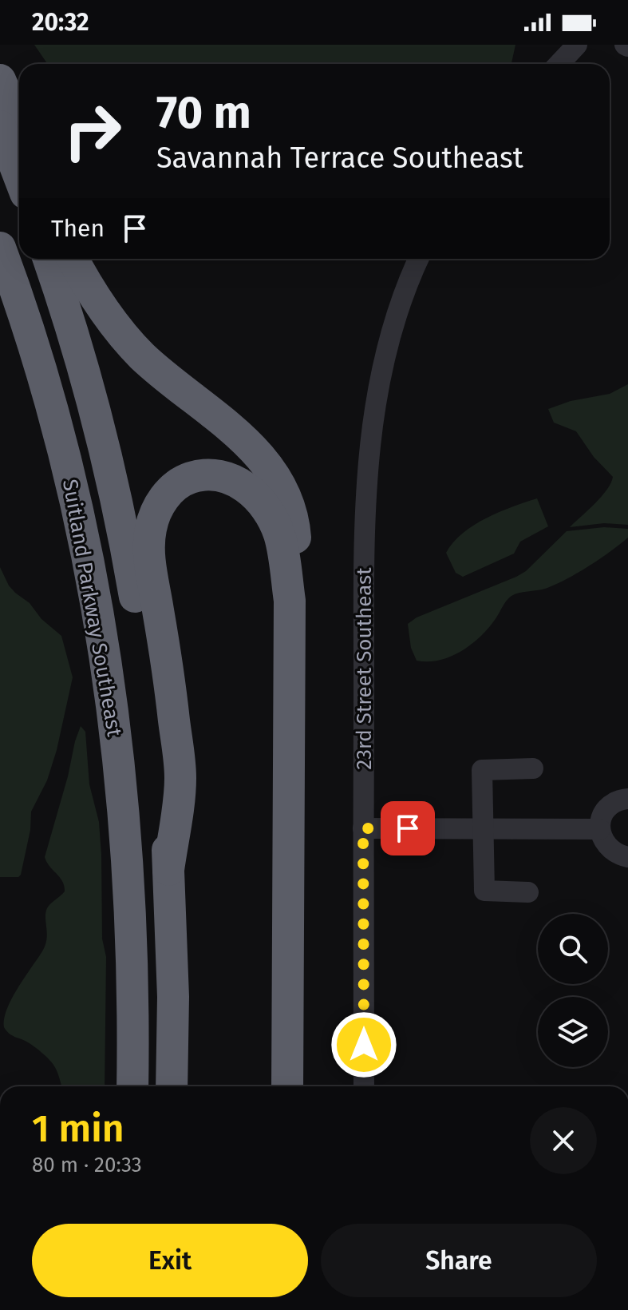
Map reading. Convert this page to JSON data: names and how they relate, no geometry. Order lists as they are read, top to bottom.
{
  "streets": {
    "highway": ["Suitland Parkway Southeast"],
    "street": ["23rd Street Southeast"]
  },
  "page": {
    "status": "20:32",
    "turn": ["70 m", "Savannah Terrace Southeast"],
    "then": "Then",
    "heading": ["1 min", "80 m · 20:33"],
    "buttons": ["Exit", "Share"]
  }
}
